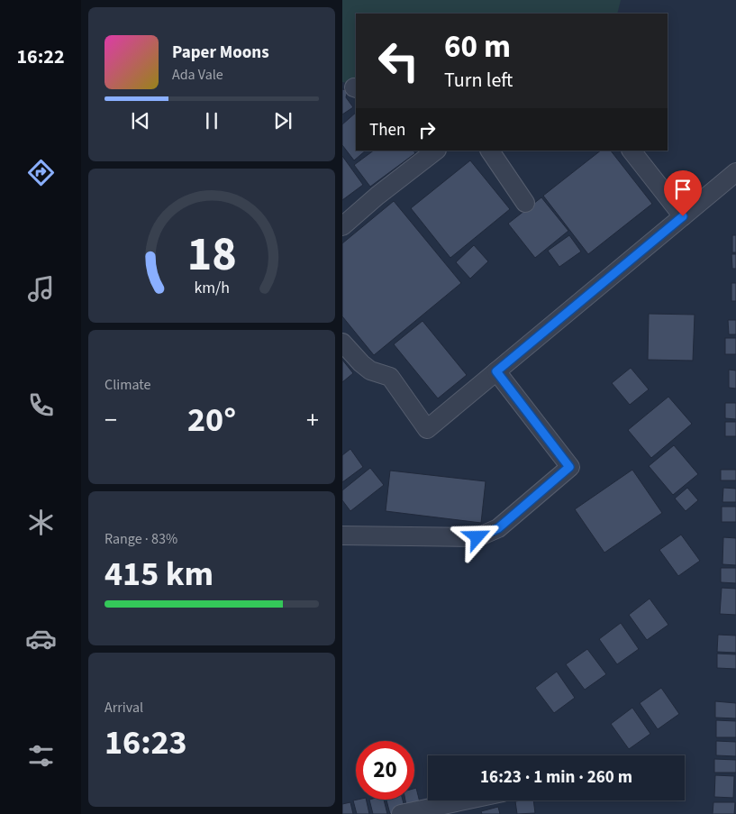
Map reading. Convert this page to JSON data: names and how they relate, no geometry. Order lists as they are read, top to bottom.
{
  "page": {
    "tabs": "16:22",
    "turn": ["60 m", "Turn left"],
    "song": ["Paper Moons", "Ada Vale"],
    "then": "Then",
    "tile": [
      "Climate",
      ["Range · 83%", "415 km"],
      ["Arrival", "16:23"]
    ],
    "heat": ["−", "20°", "+"],
    "limit": "20",
    "trip": "16:23 · 1 min · 260 m",
    "gauge": ["18", "km/h"]
  }
}
